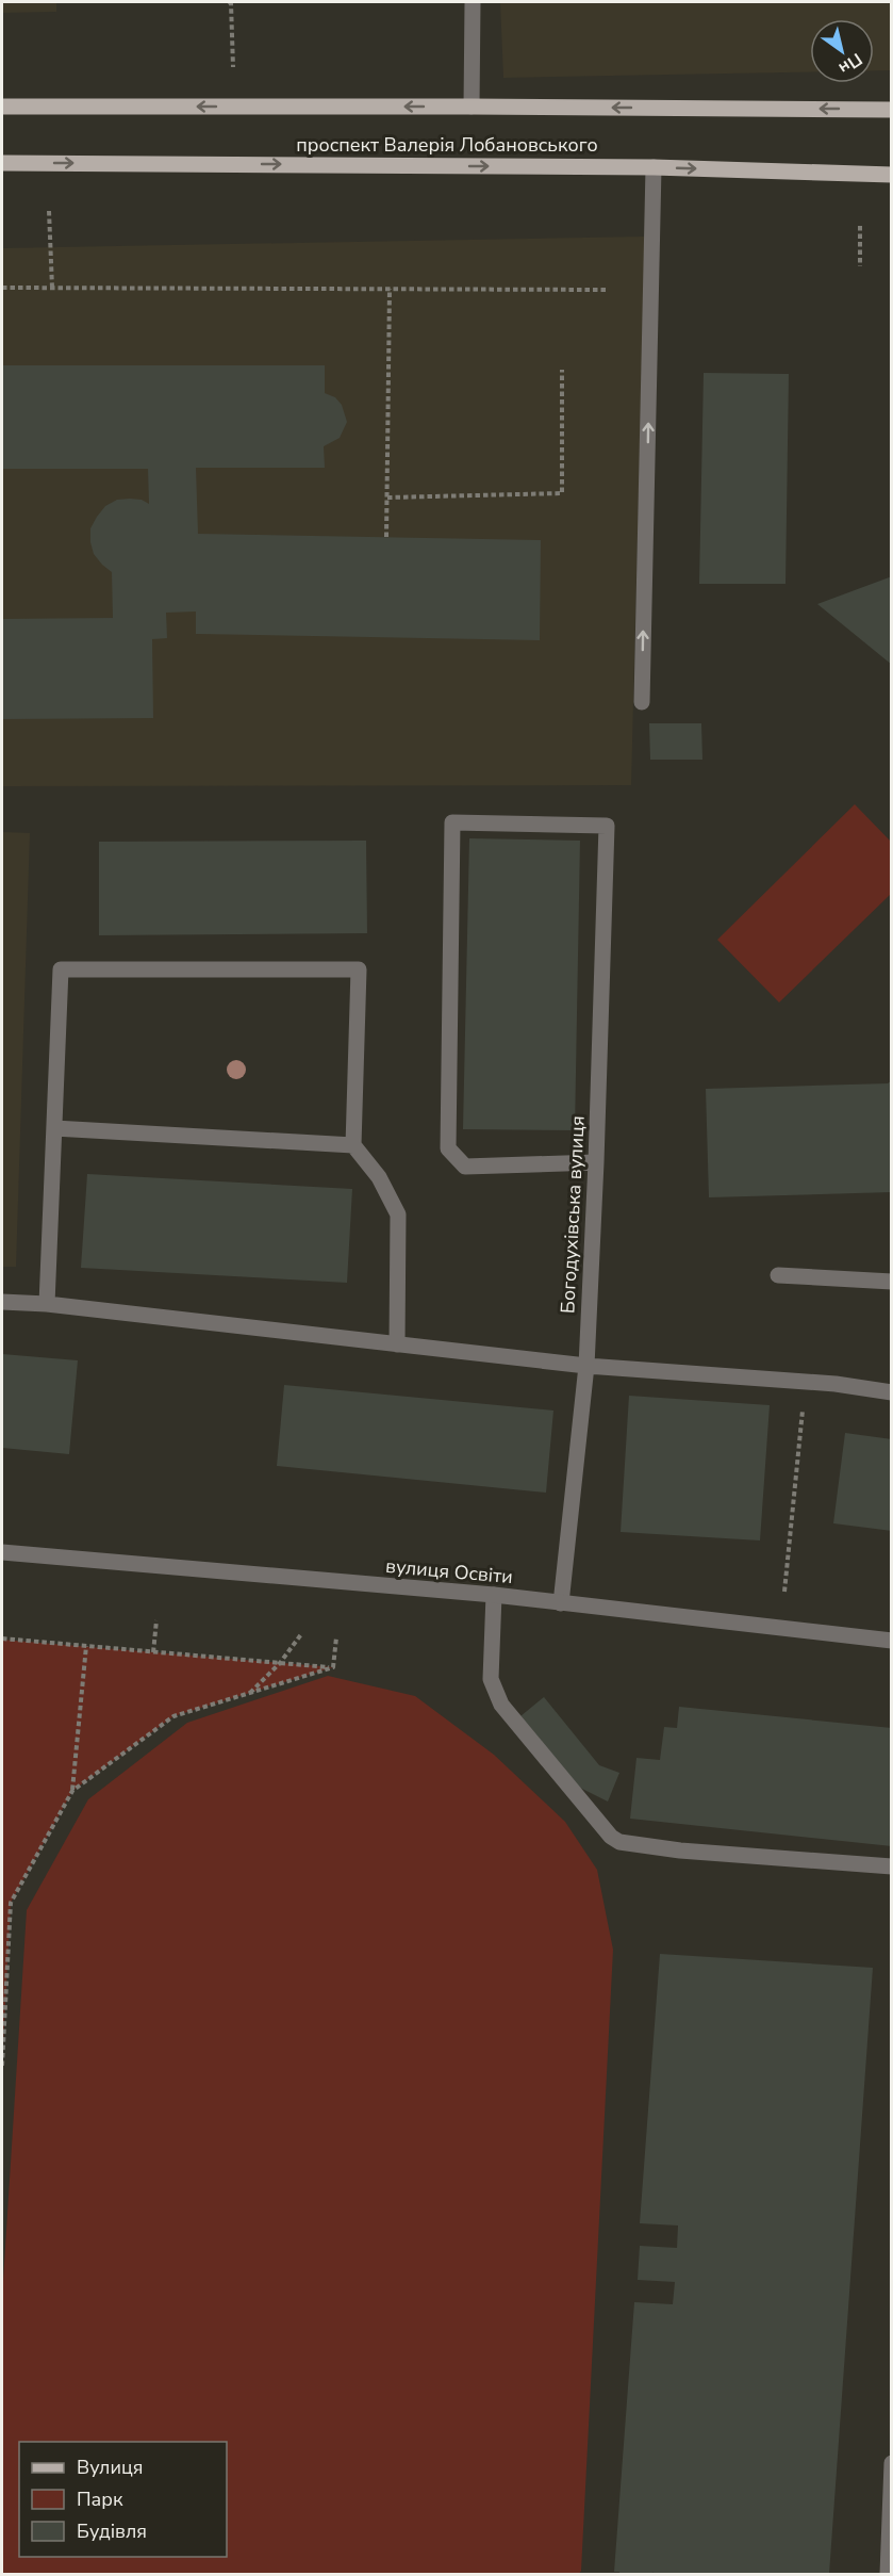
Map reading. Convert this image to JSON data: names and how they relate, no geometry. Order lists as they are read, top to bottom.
{
  "streets": {
    "main road": ["проспект Валерія Лобановського"],
    "street": ["Богодухівська вулиця", "вулиця Освіти"]
  },
  "crossings": [
    ["Богодухівська вулиця", "вулиця Освіти"]
  ],
  "legend": ["Вулиця", "Парк", "Будівля"],
  "north": "bottom right"
}
